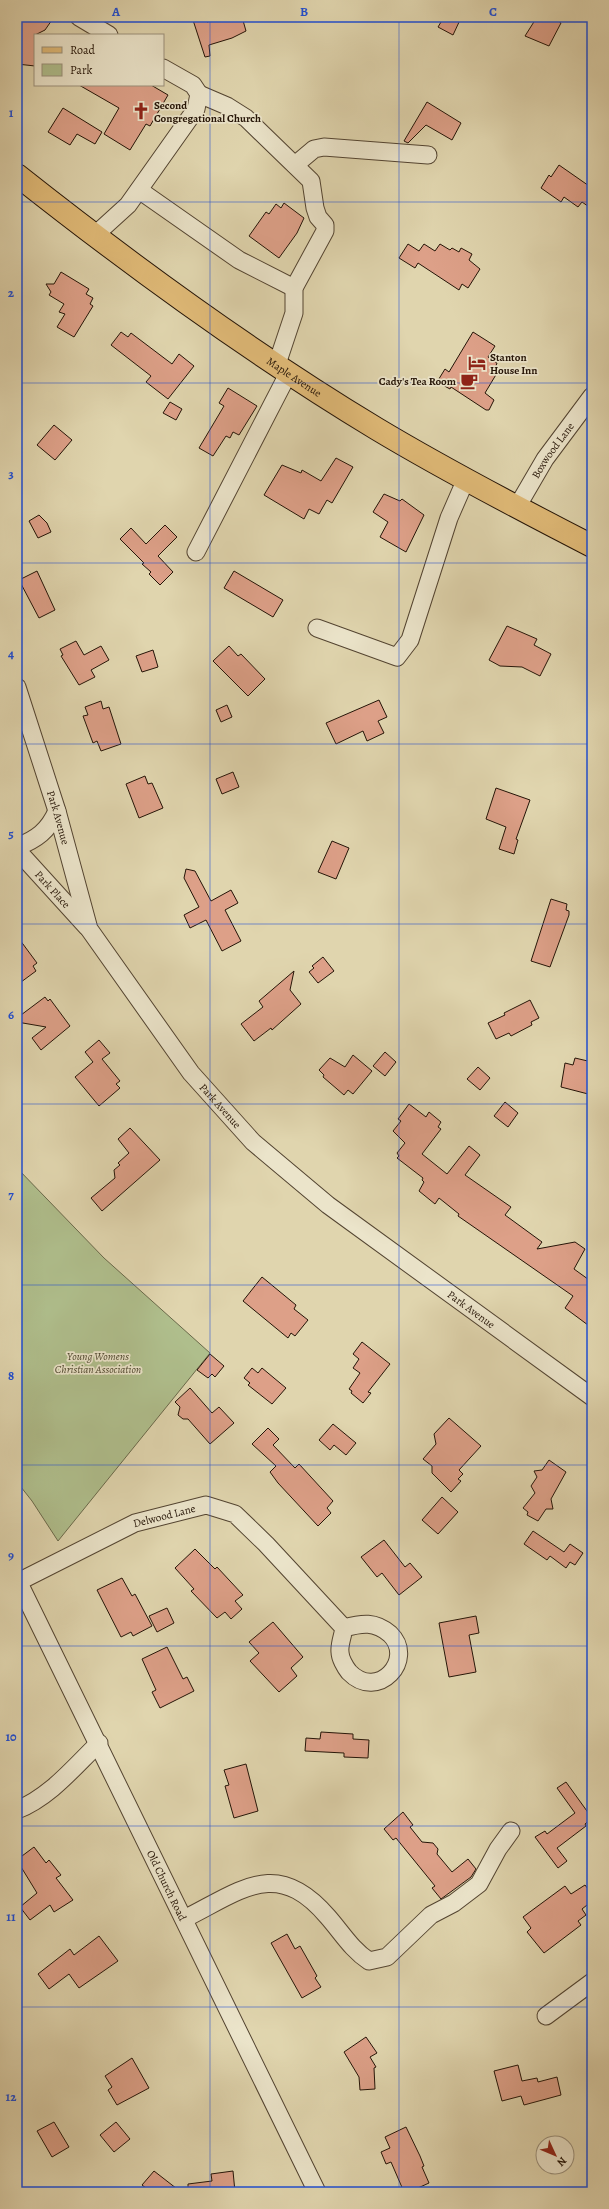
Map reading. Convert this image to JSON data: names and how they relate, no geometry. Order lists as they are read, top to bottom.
{
  "streets": {
    "main road": ["Maple Avenue"],
    "street": [
      "Boxwood Lane",
      "Park Avenue",
      "Park Place",
      "Delwood Lane",
      "Old Church Road"
    ]
  },
  "crossings": [
    ["Maple Avenue", "Boxwood Lane"],
    ["Park Avenue", "Park Place"],
    ["Delwood Lane", "Old Church Road"]
  ],
  "parks": ["Young Womens Christian Association"],
  "places": {
    "church": ["Second Congregational Church"],
    "hotel": ["Stanton House Inn"],
    "cafe": ["Cady's Tea Room"]
  },
  "legend": ["Road", "Park"],
  "north": "bottom right",
  "grid": {
    "columns": ["A", "B", "C"],
    "rows": [
      "1",
      "2",
      "3",
      "4",
      "5",
      "6",
      "7",
      "8",
      "9",
      "10",
      "11",
      "12"
    ]
  }
}
